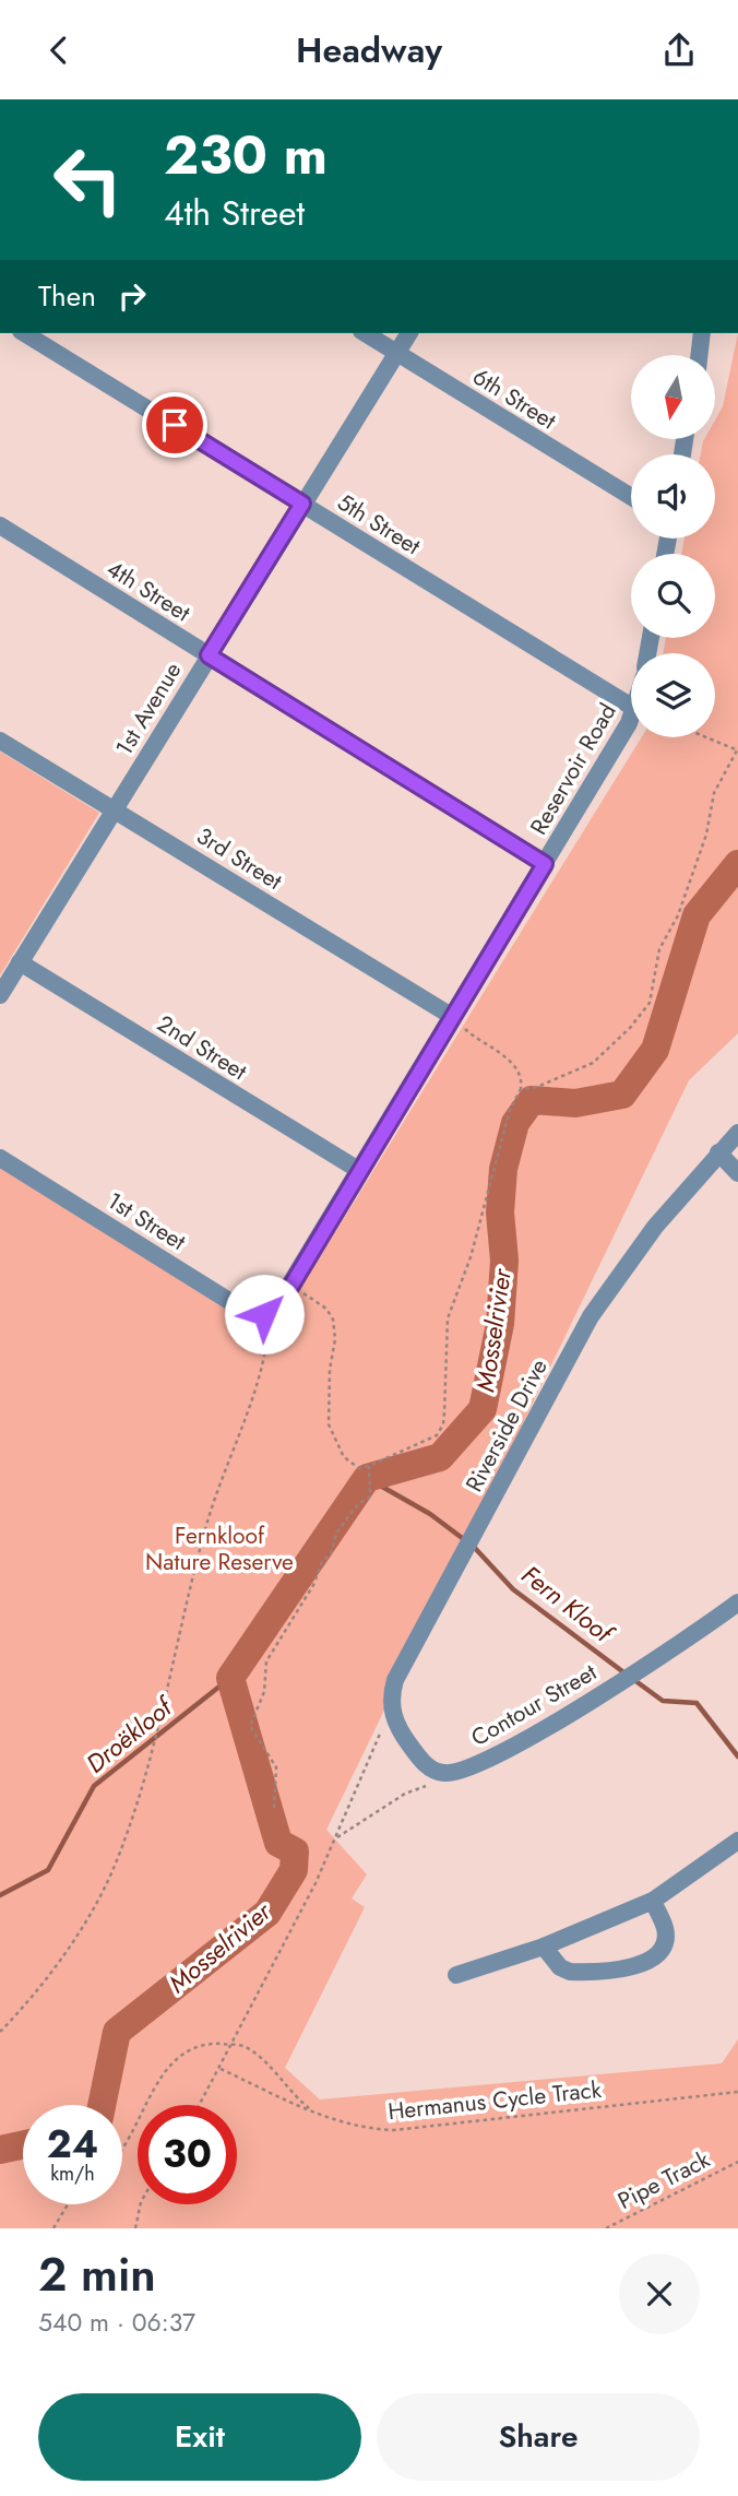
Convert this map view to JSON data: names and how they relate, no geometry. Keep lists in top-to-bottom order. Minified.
{"streets":{"street":["6th Street","5th Street","4th Street","1st Avenue","Reservoir Road","3rd Street","2nd Street","1st Street","Riverside Drive","Contour Street"],"path":["Hermanus Cycle Track","Pipe Track"]},"crossings":[["6th Street","1st Avenue"],["5th Street","1st Avenue"],["4th Street","1st Avenue"],["4th Street","Reservoir Road"],["1st Avenue","3rd Street"],["1st Avenue","2nd Street"],["Reservoir Road","3rd Street"],["Reservoir Road","2nd Street"],["Reservoir Road","1st Street"],["Riverside Drive","Contour Street"]],"water":["Mosselrivier","Fern Kloof","Droëkloof"],"parks":["Fernkloof Nature Reserve"],"north":"bottom","page":{"header":"Headway","turn":["230 m","4th Street"],"then":"Then","speed":"24 km/h","limit":"30","heading":["2 min","540 m · 06:37"],"buttons":["Exit","Share"]}}
